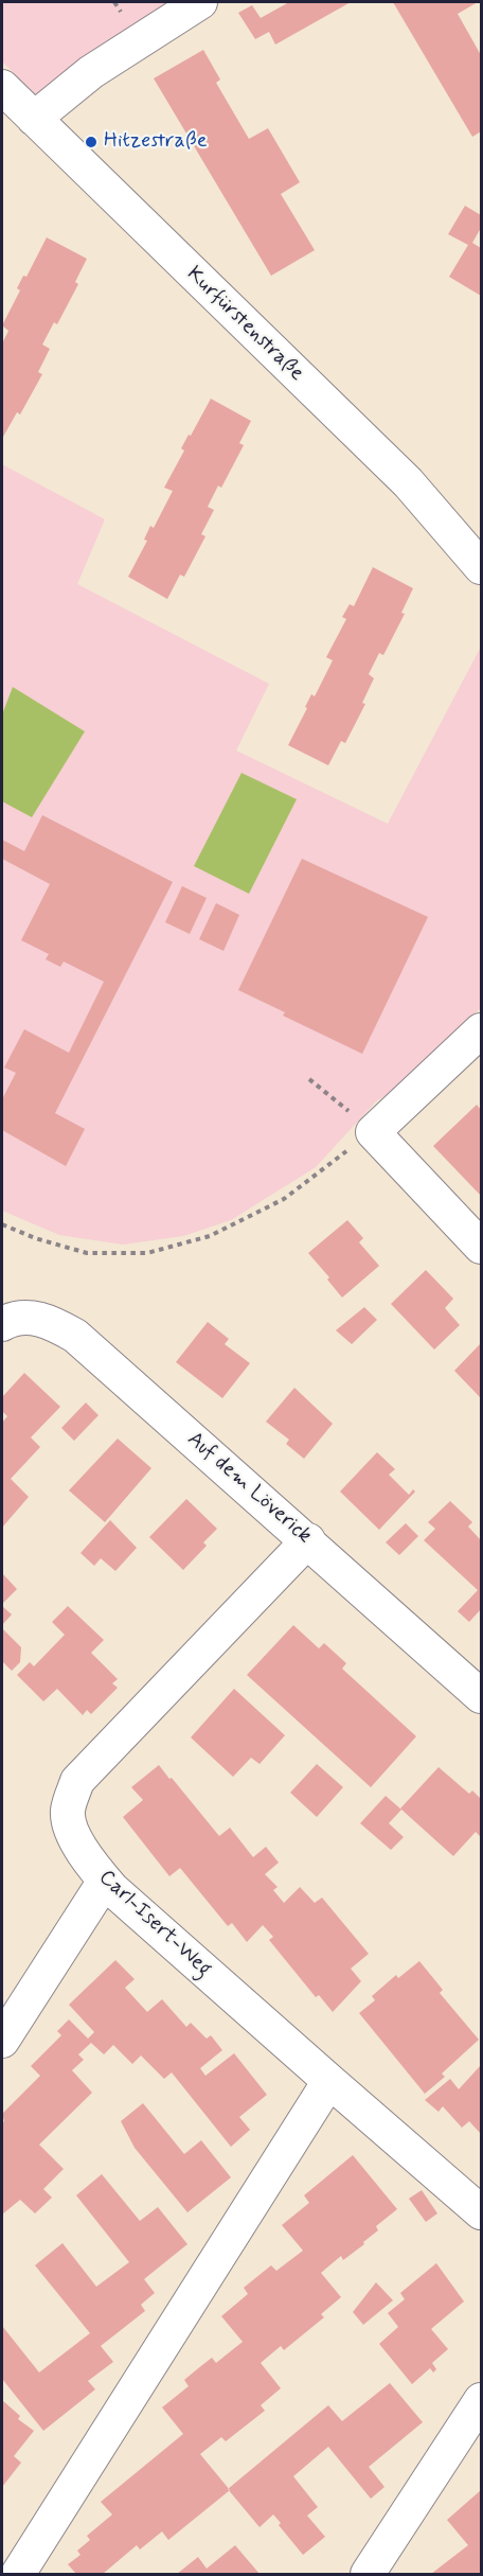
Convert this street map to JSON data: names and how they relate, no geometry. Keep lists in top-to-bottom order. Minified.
{"streets":{"street":["Kurfürstenstraße","Auf dem Löverick","Carl-Isert-Weg"]},"crossings":[["Auf dem Löverick","Carl-Isert-Weg"]],"places":["Hitzestraße"]}
